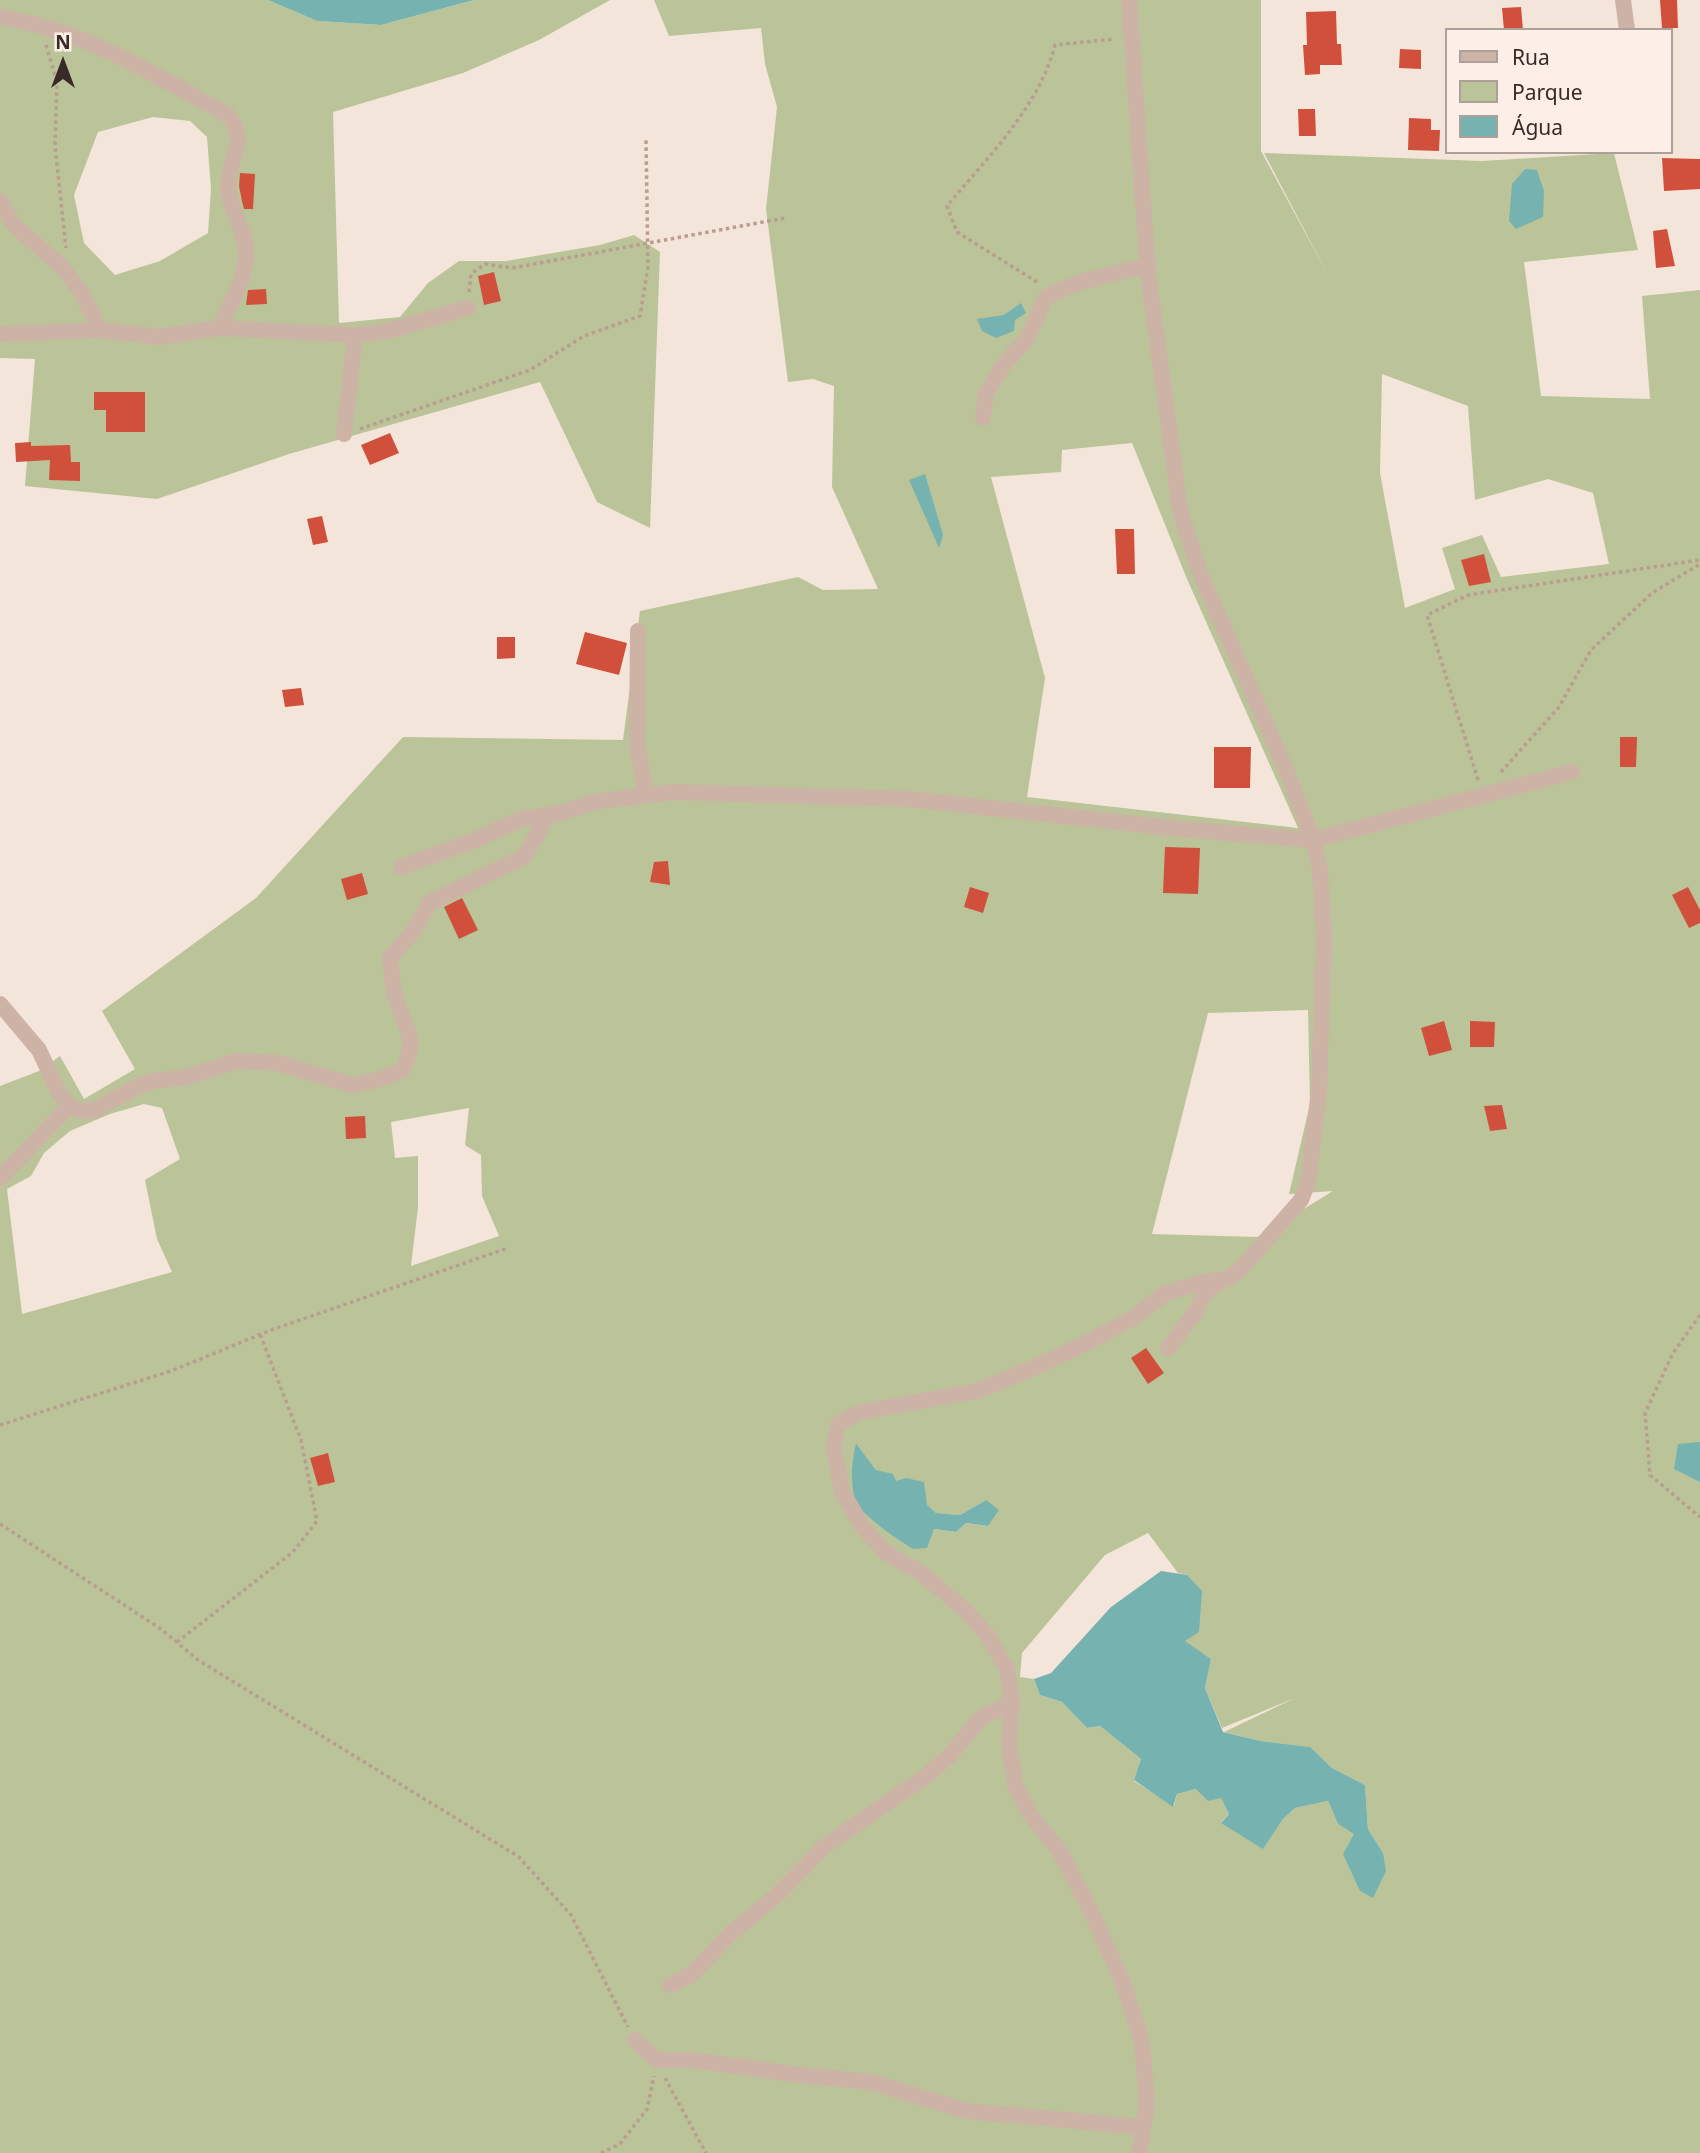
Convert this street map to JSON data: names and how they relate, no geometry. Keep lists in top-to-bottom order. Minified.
{"legend":["Rua","Parque","Água"],"north":"top"}
